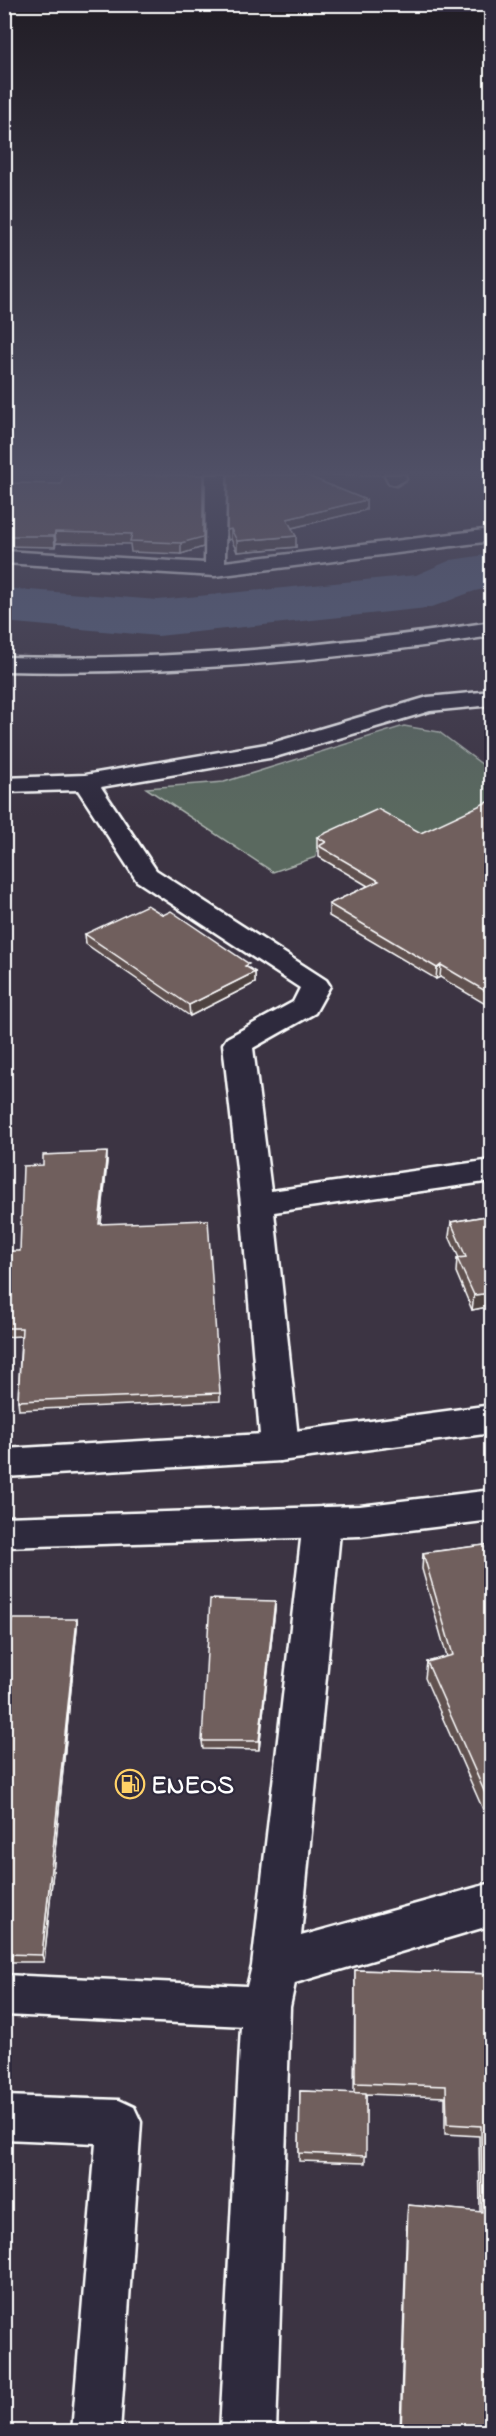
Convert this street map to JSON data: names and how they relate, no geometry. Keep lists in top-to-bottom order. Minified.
{"places":{"fuel station":["ENEOS"]}}
